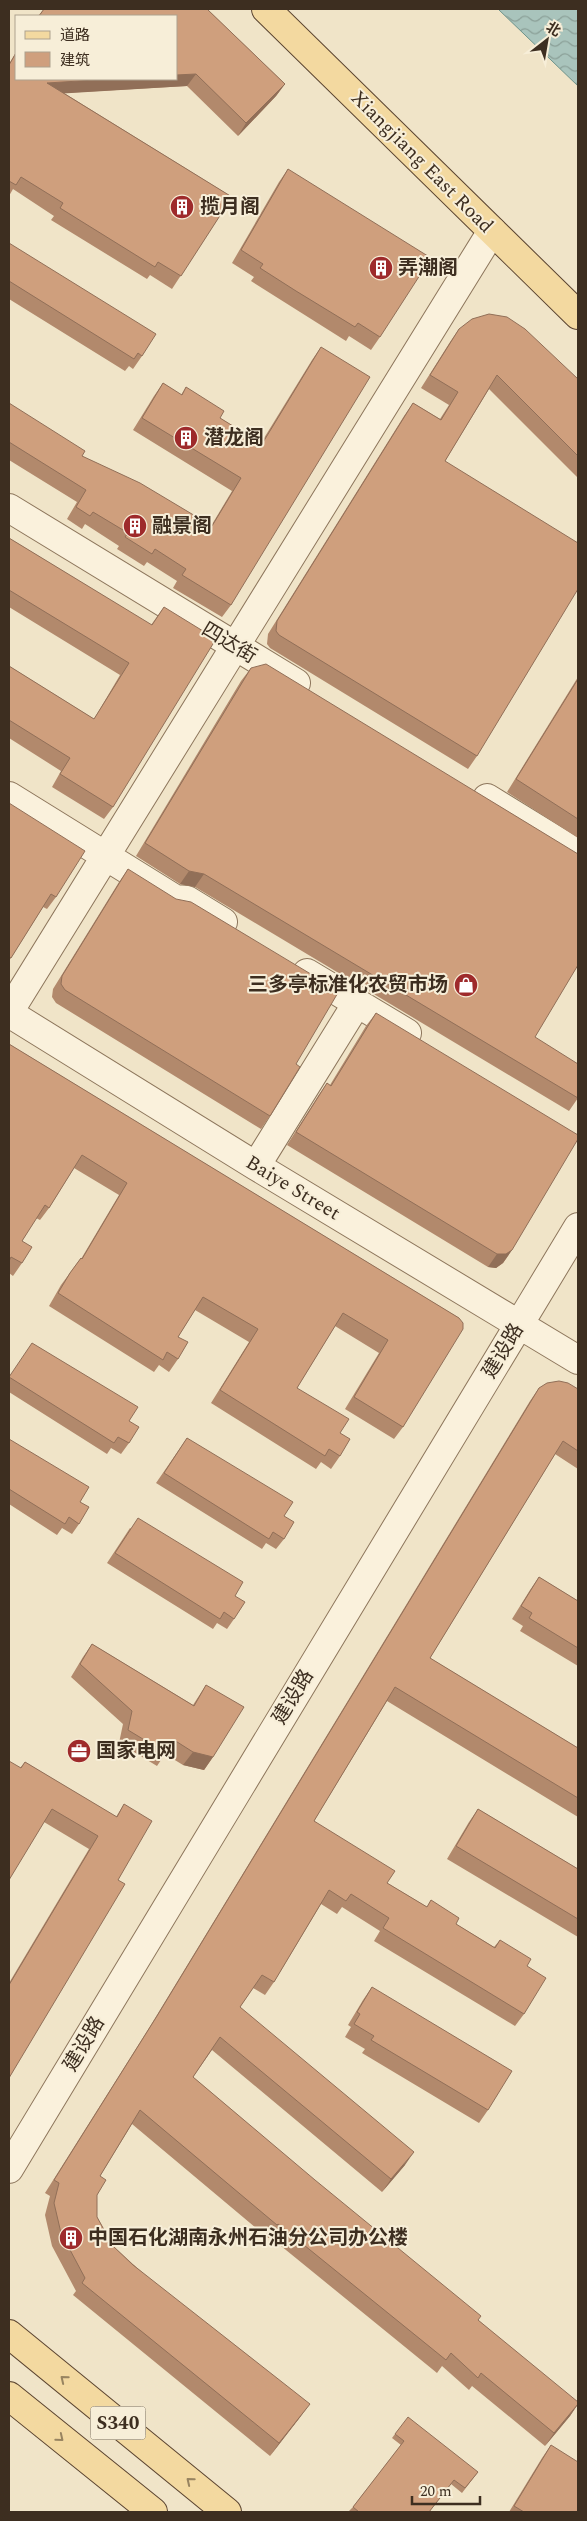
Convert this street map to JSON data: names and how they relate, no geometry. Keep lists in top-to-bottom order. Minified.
{"streets":{"main road":["Xiangjiang East Road","S340"],"street":["四达街","Baiye Street","建设路"]},"crossings":[["Baiye Street","建设路"]],"places":{"building":["揽月阁","弄潮阁","潜龙阁","融景阁","中国石化湖南永州石油分公司办公楼"],"shop":["三多亭标准化农贸市场"],"office":["国家电网"]},"legend":["道路","建筑"],"scale_bar":"20 m","north":"top right"}
